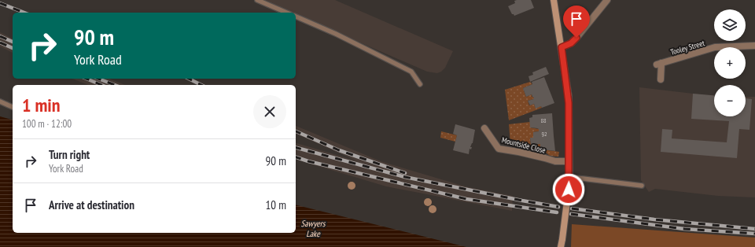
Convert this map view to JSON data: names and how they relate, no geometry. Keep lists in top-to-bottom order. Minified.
{"streets":{"street":["Tooley Street","Mountside Close"]},"water":["Sawyers Lake"],"house_numbers":["88","92"],"page":{"map_buttons":["+","−"],"turn":["90 m","York Road"],"heading":["1 min","100 m · 12:00"],"list":[{"name":"Turn right","note":"York Road","value":"90 m"},{"name":"Arrive at destination","value":"10 m"}]}}
